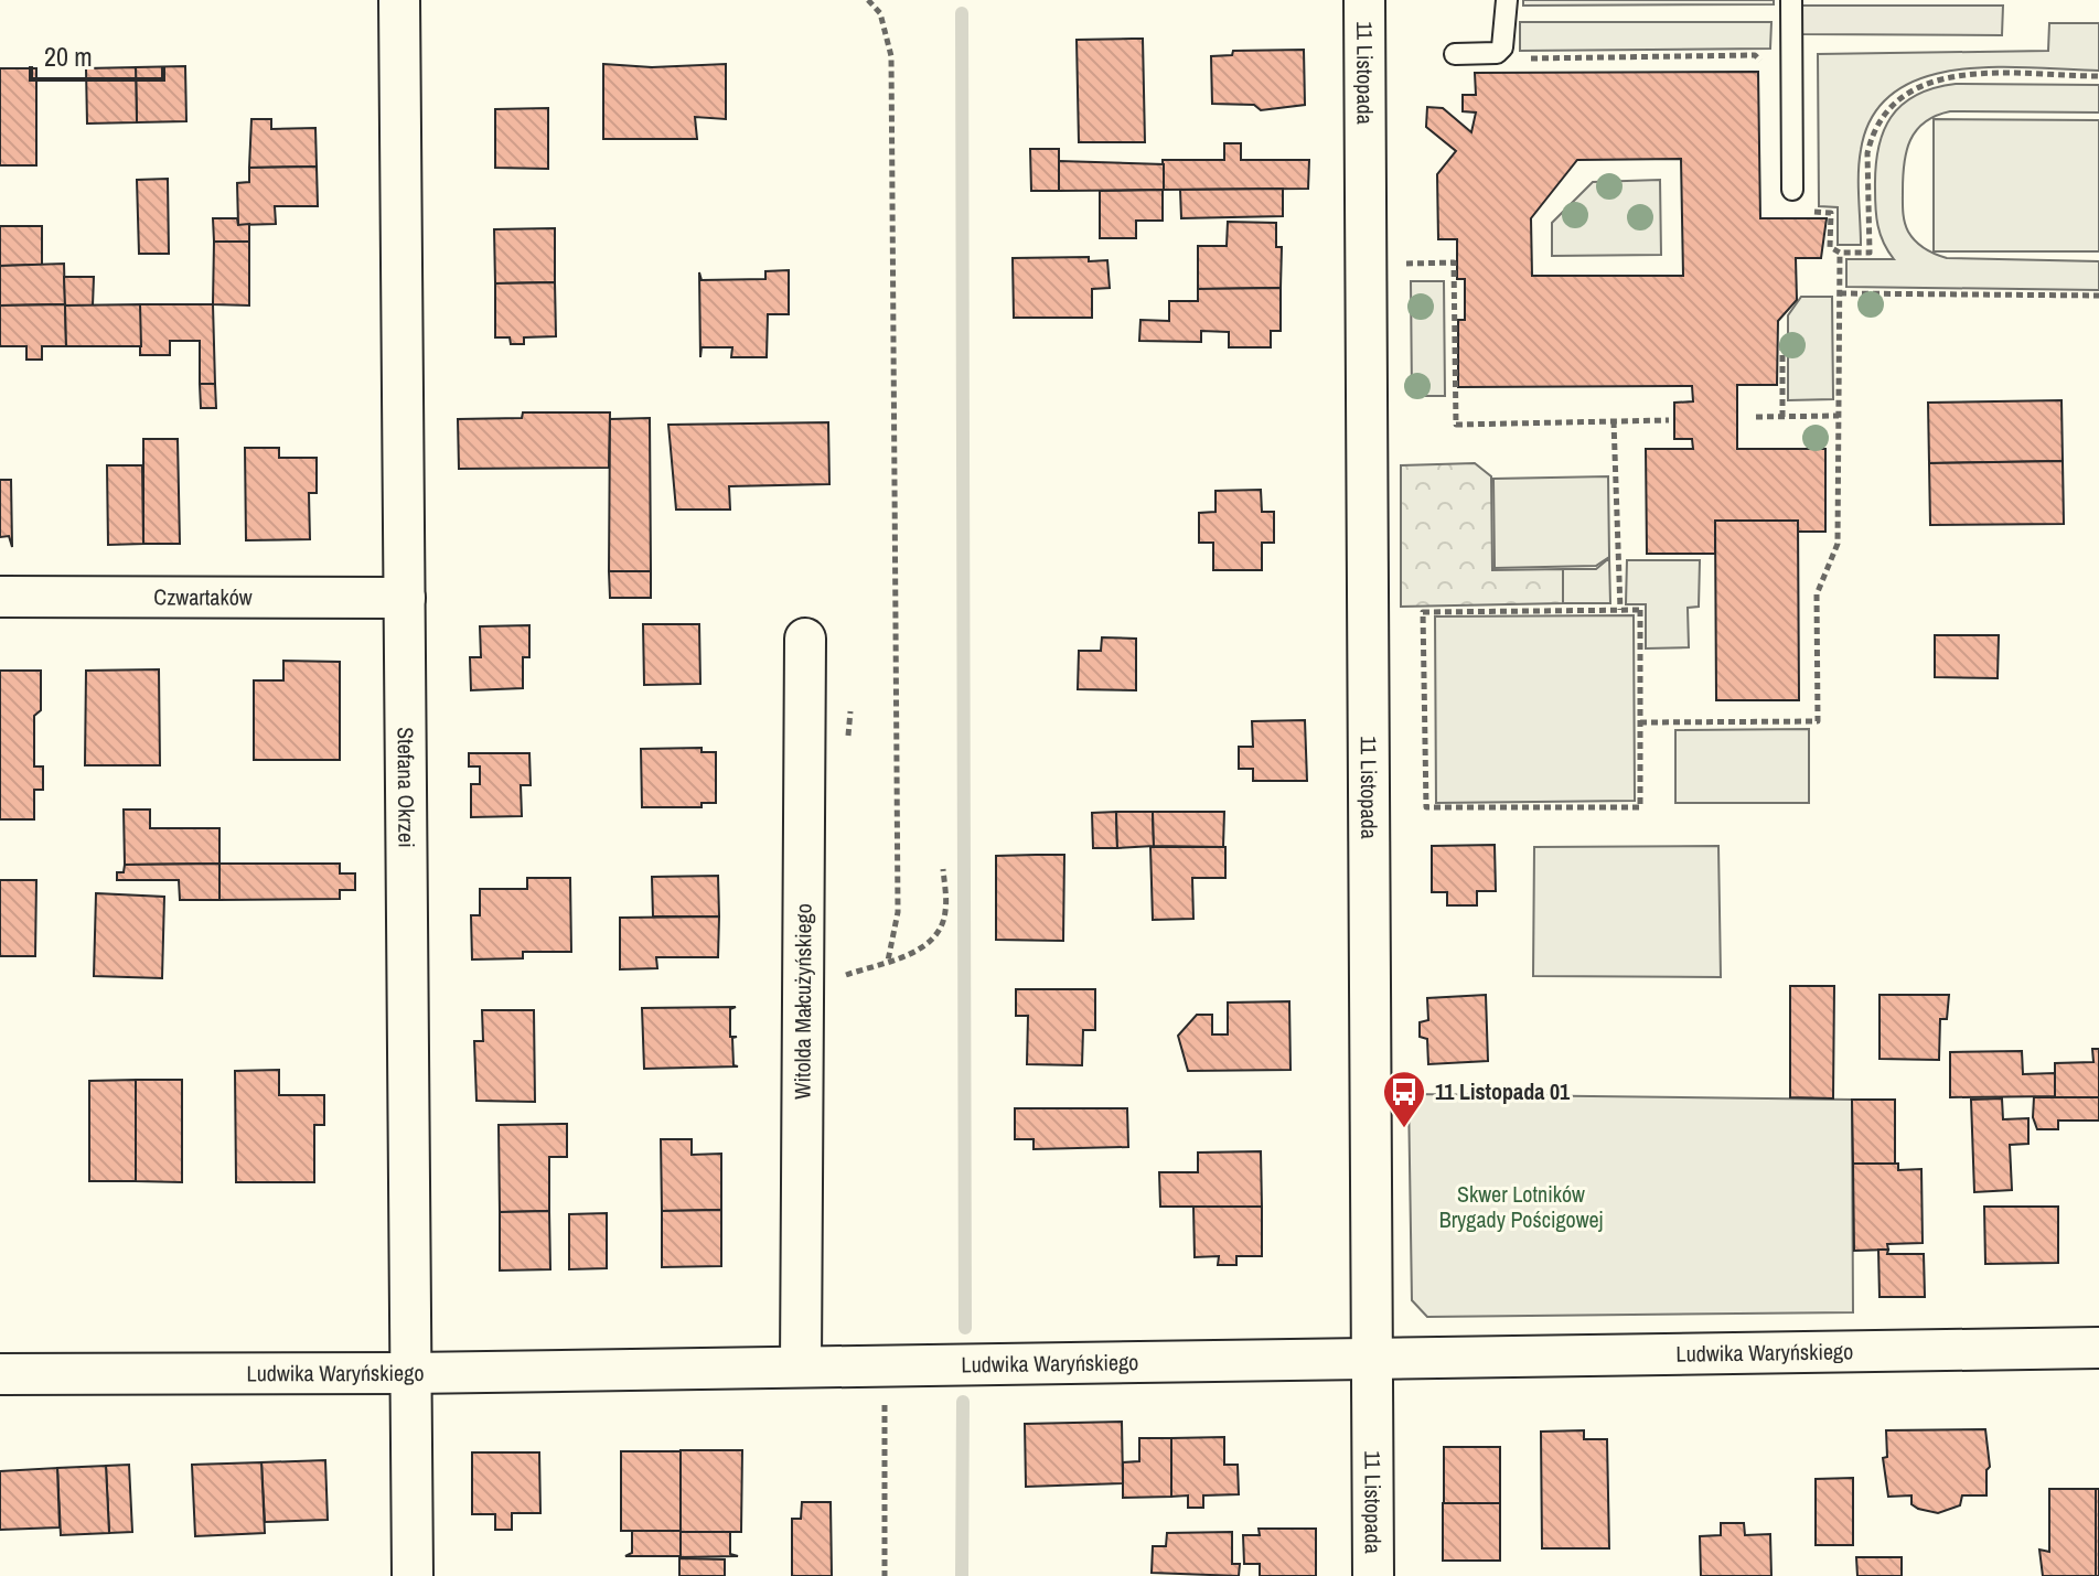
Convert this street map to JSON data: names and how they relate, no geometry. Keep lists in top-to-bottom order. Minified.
{"streets":{"street":["11 Listopada","Czwartaków","Stefana Okrzei","Witolda Małcużyńskiego","Ludwika Waryńskiego"]},"crossings":[["11 Listopada","Ludwika Waryńskiego"],["Czwartaków","Stefana Okrzei"],["Stefana Okrzei","Ludwika Waryńskiego"],["Witolda Małcużyńskiego","Ludwika Waryńskiego"]],"parks":["Skwer Lotników Brygady Pościgowej"],"places":{"bus stop":["11 Listopada 01"]},"scale_bar":"20 m"}
